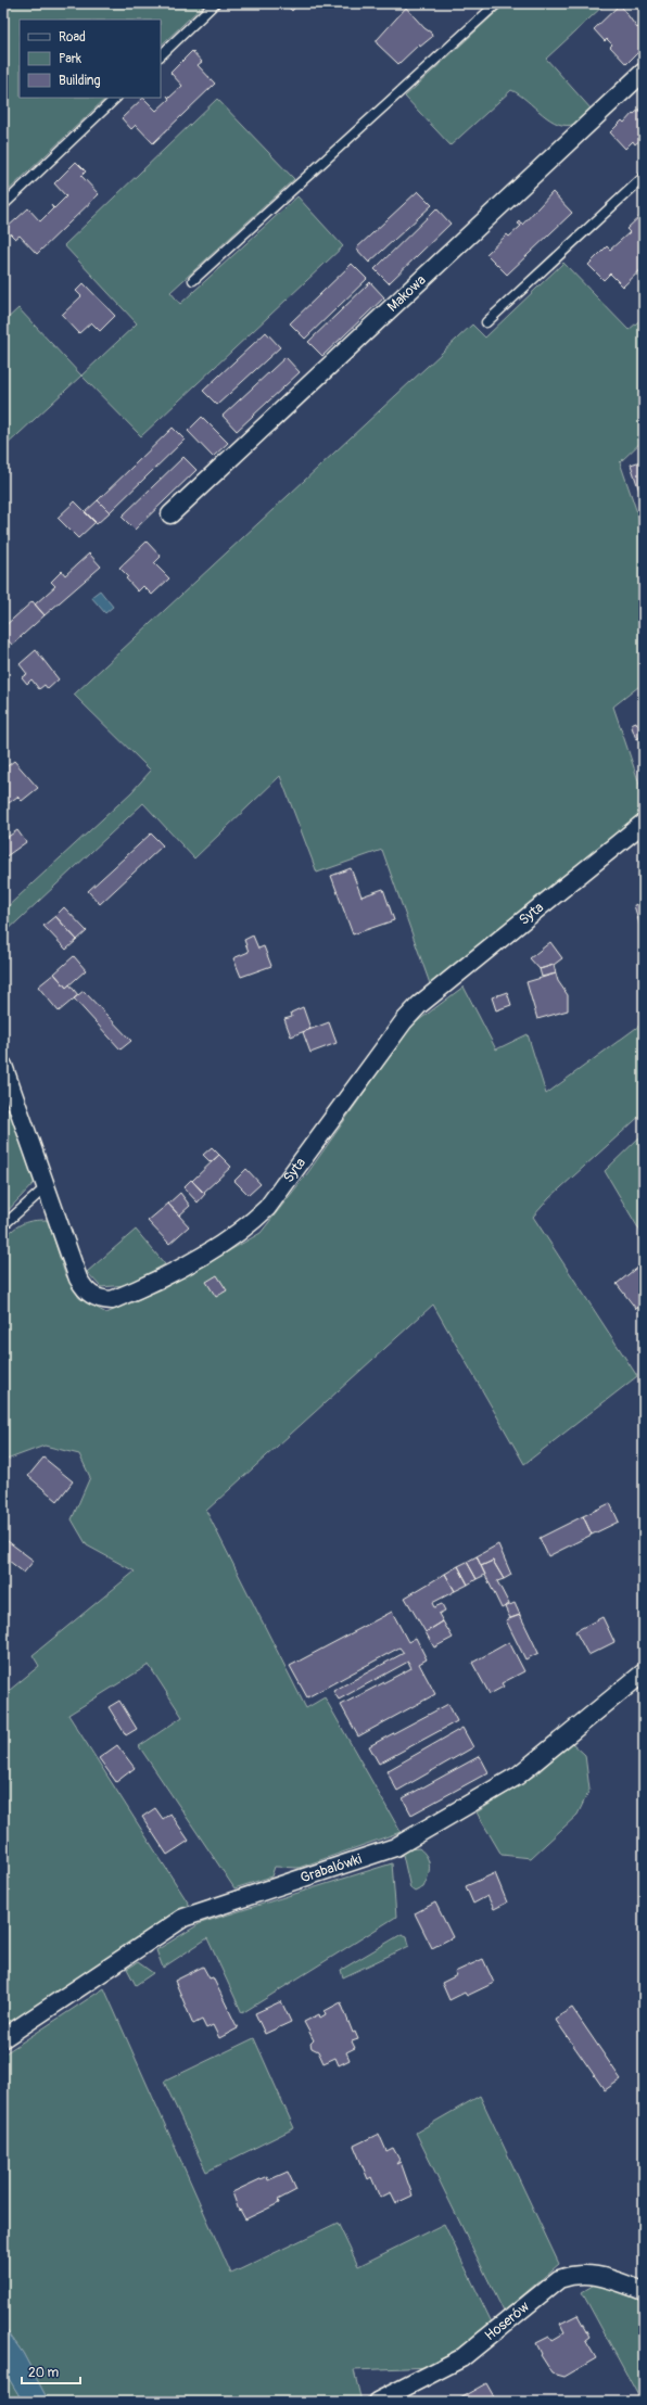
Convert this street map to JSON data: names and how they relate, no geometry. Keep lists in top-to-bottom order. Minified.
{"streets":{"street":["Makowa","Syta","Grabalówki","Hoserów"]},"legend":["Road","Park","Building"],"scale_bar":"20 m"}
